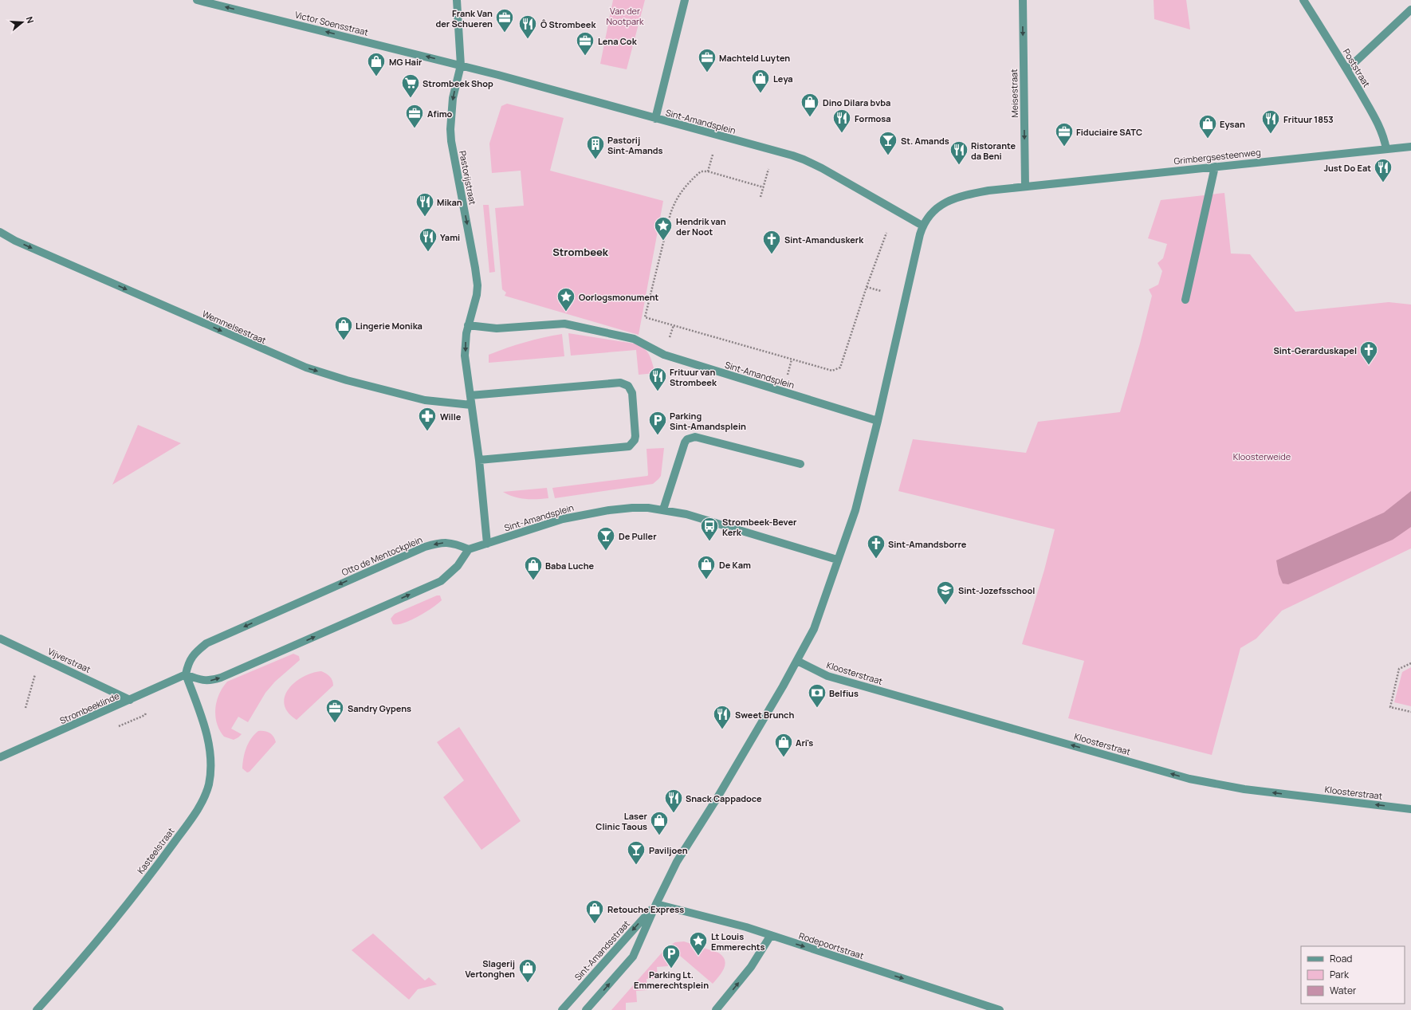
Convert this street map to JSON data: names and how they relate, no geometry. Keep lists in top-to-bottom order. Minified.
{"streets":{"street":["Victor Soensstraat","Poststraat","Meisestraat","Sint-Amandsplein","Grimbergsesteenweg","Pastorijstraat","Wemmelsestraat","Otto de Mentockplein","Vijverstraat","Kloosterstraat","Strombeeklinde","Kasteelstraat","Rodepoortstraat","Sint-Amandsstraat"]},"crossings":[["Victor Soensstraat","Sint-Amandsplein"],["Victor Soensstraat","Pastorijstraat"],["Poststraat","Grimbergsesteenweg"],["Meisestraat","Grimbergsesteenweg"],["Sint-Amandsplein","Pastorijstraat"],["Sint-Amandsplein","Otto de Mentockplein"],["Otto de Mentockplein","Strombeeklinde"],["Otto de Mentockplein","Kasteelstraat"],["Vijverstraat","Strombeeklinde"],["Kloosterstraat","Sint-Amandsstraat"],["Strombeeklinde","Kasteelstraat"],["Rodepoortstraat","Sint-Amandsstraat"]],"one_way":["Victor Soensstraat","Meisestraat","Pastorijstraat","Wemmelsestraat","Kloosterstraat","Rodepoortstraat"],"districts":["Strombeek"],"parks":["Van der Nootpark","Kloosterweide"],"places":{"office":["Frank Van der Schueren","Lena Cok","Machteld Luyten","Afimo","Fiduciaire SATC","Sandry Gypens"],"restaurant":["Ô Strombeek","Formosa","Frituur 1853","Ristorante da Beni","Just Do Eat","Mikan","Yami","Frituur van Strombeek","Sweet Brunch","Snack Cappadoce"],"shop":["MG Hair","Leya","Dino Dilara bvba","Eysan","Lingerie Monika","De Kam","Baba Luche","Ari's","Laser Clinic Taous","Retouche Express","Slagerij Vertonghen"],"supermarket":["Strombeek Shop"],"bar":["St. Amands","De Puller","Paviljoen"],"building":["Pastorij Sint-Amands"],"place":["Hendrik van der Noot","Oorlogsmonument","Lt Louis Emmerechts"],"church":["Sint-Amanduskerk","Sint-Gerarduskapel","Sint-Amandsborre"],"pharmacy":["Wille"],"parking":["Parking Sint-Amandsplein","Parking Lt. Emmerechtsplein"],"bus stop":["Strombeek-Bever Kerk"],"school or university":["Sint-Jozefsschool"],"bank":["Belfius"]},"legend":["Road","Park","Water"],"north":"right"}
